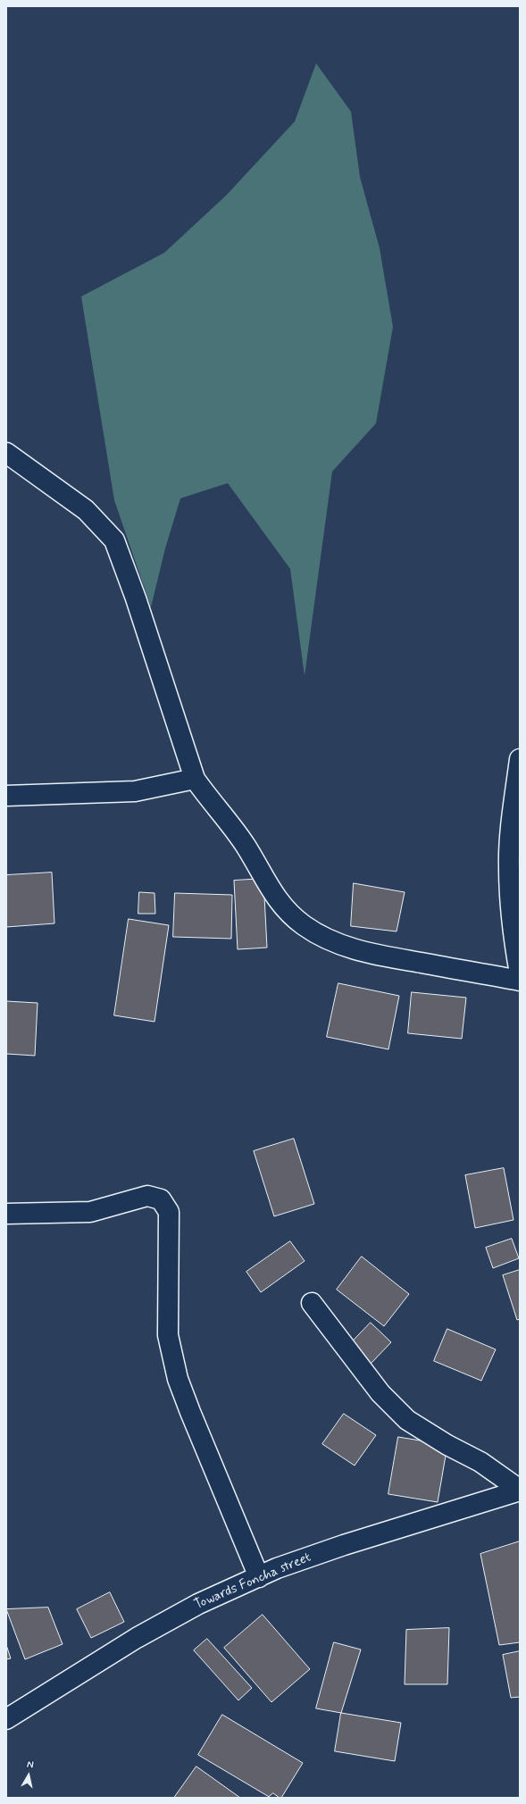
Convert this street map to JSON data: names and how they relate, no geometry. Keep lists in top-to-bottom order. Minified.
{"streets":{"street":["Towards Foncha street"]},"north":"top"}
